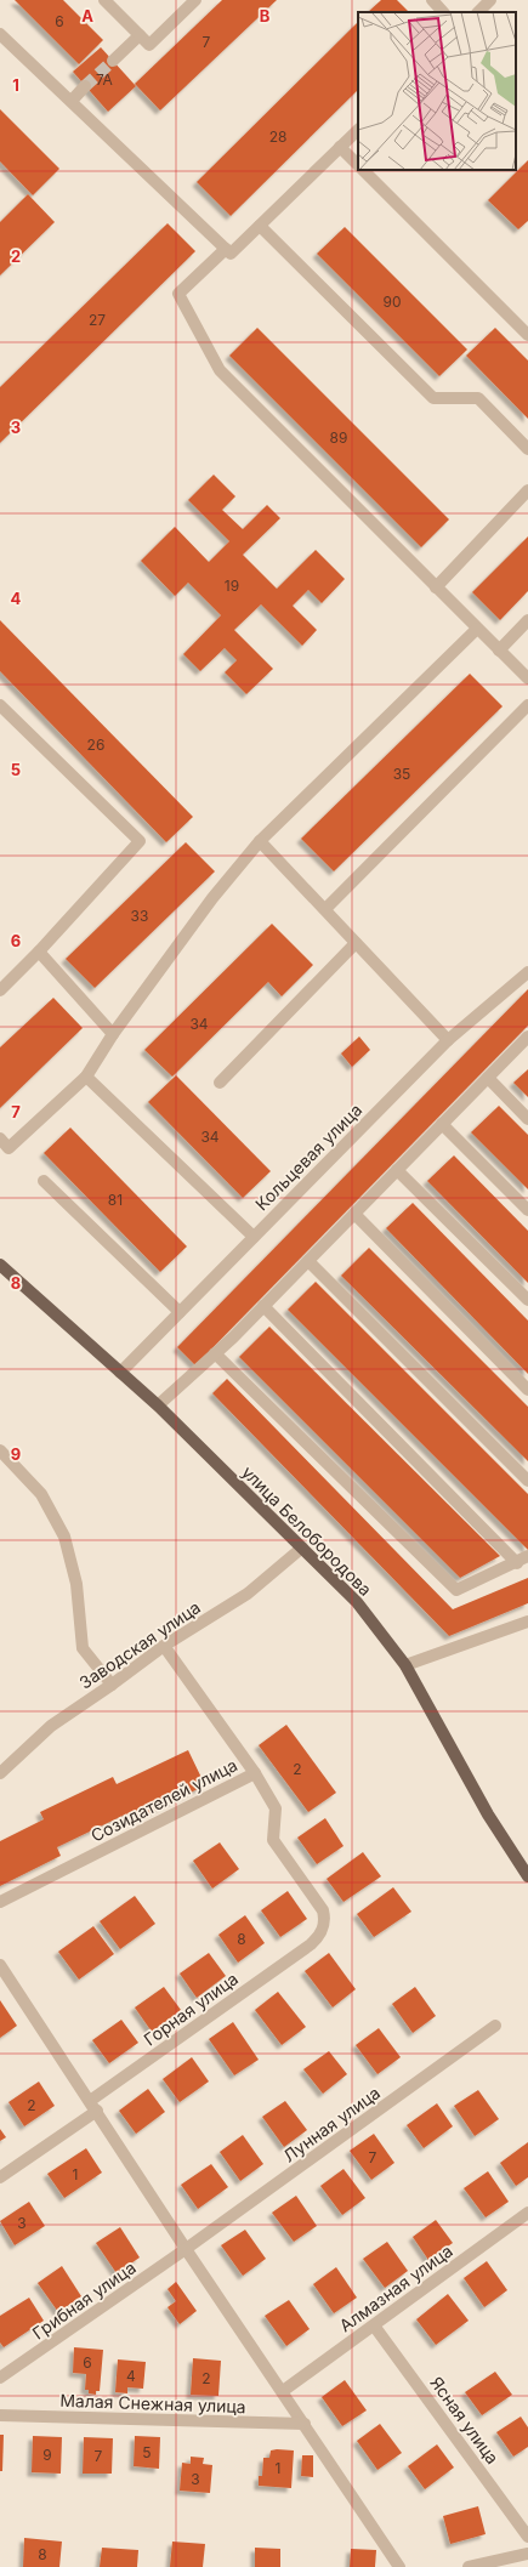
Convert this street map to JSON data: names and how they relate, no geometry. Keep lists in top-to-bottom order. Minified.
{"streets":{"main road":["улица Белобородова"],"street":["Кольцевая улица","Заводская улица","Созидателей улица","Горная улица","Лунная улица","Алмазная улица","Грибная улица","Малая Снежная улица","Ясная улица"]},"crossings":[["Кольцевая улица","улица Белобородова"],["улица Белобородова","Заводская улица"],["Заводская улица","Созидателей улица"],["Созидателей улица","Горная улица"],["Лунная улица","Грибная улица"],["Алмазная улица","Ясная улица"]],"house_numbers":["6","7","7А","28","90","27","89","19","26","35","33","34","34","81","2","8","2","7","1","3","6","4","2","5","9","7","1","3","8"],"grid":{"columns":["A","B"],"rows":["1","2","3","4","5","6","7","8","9"]}}
